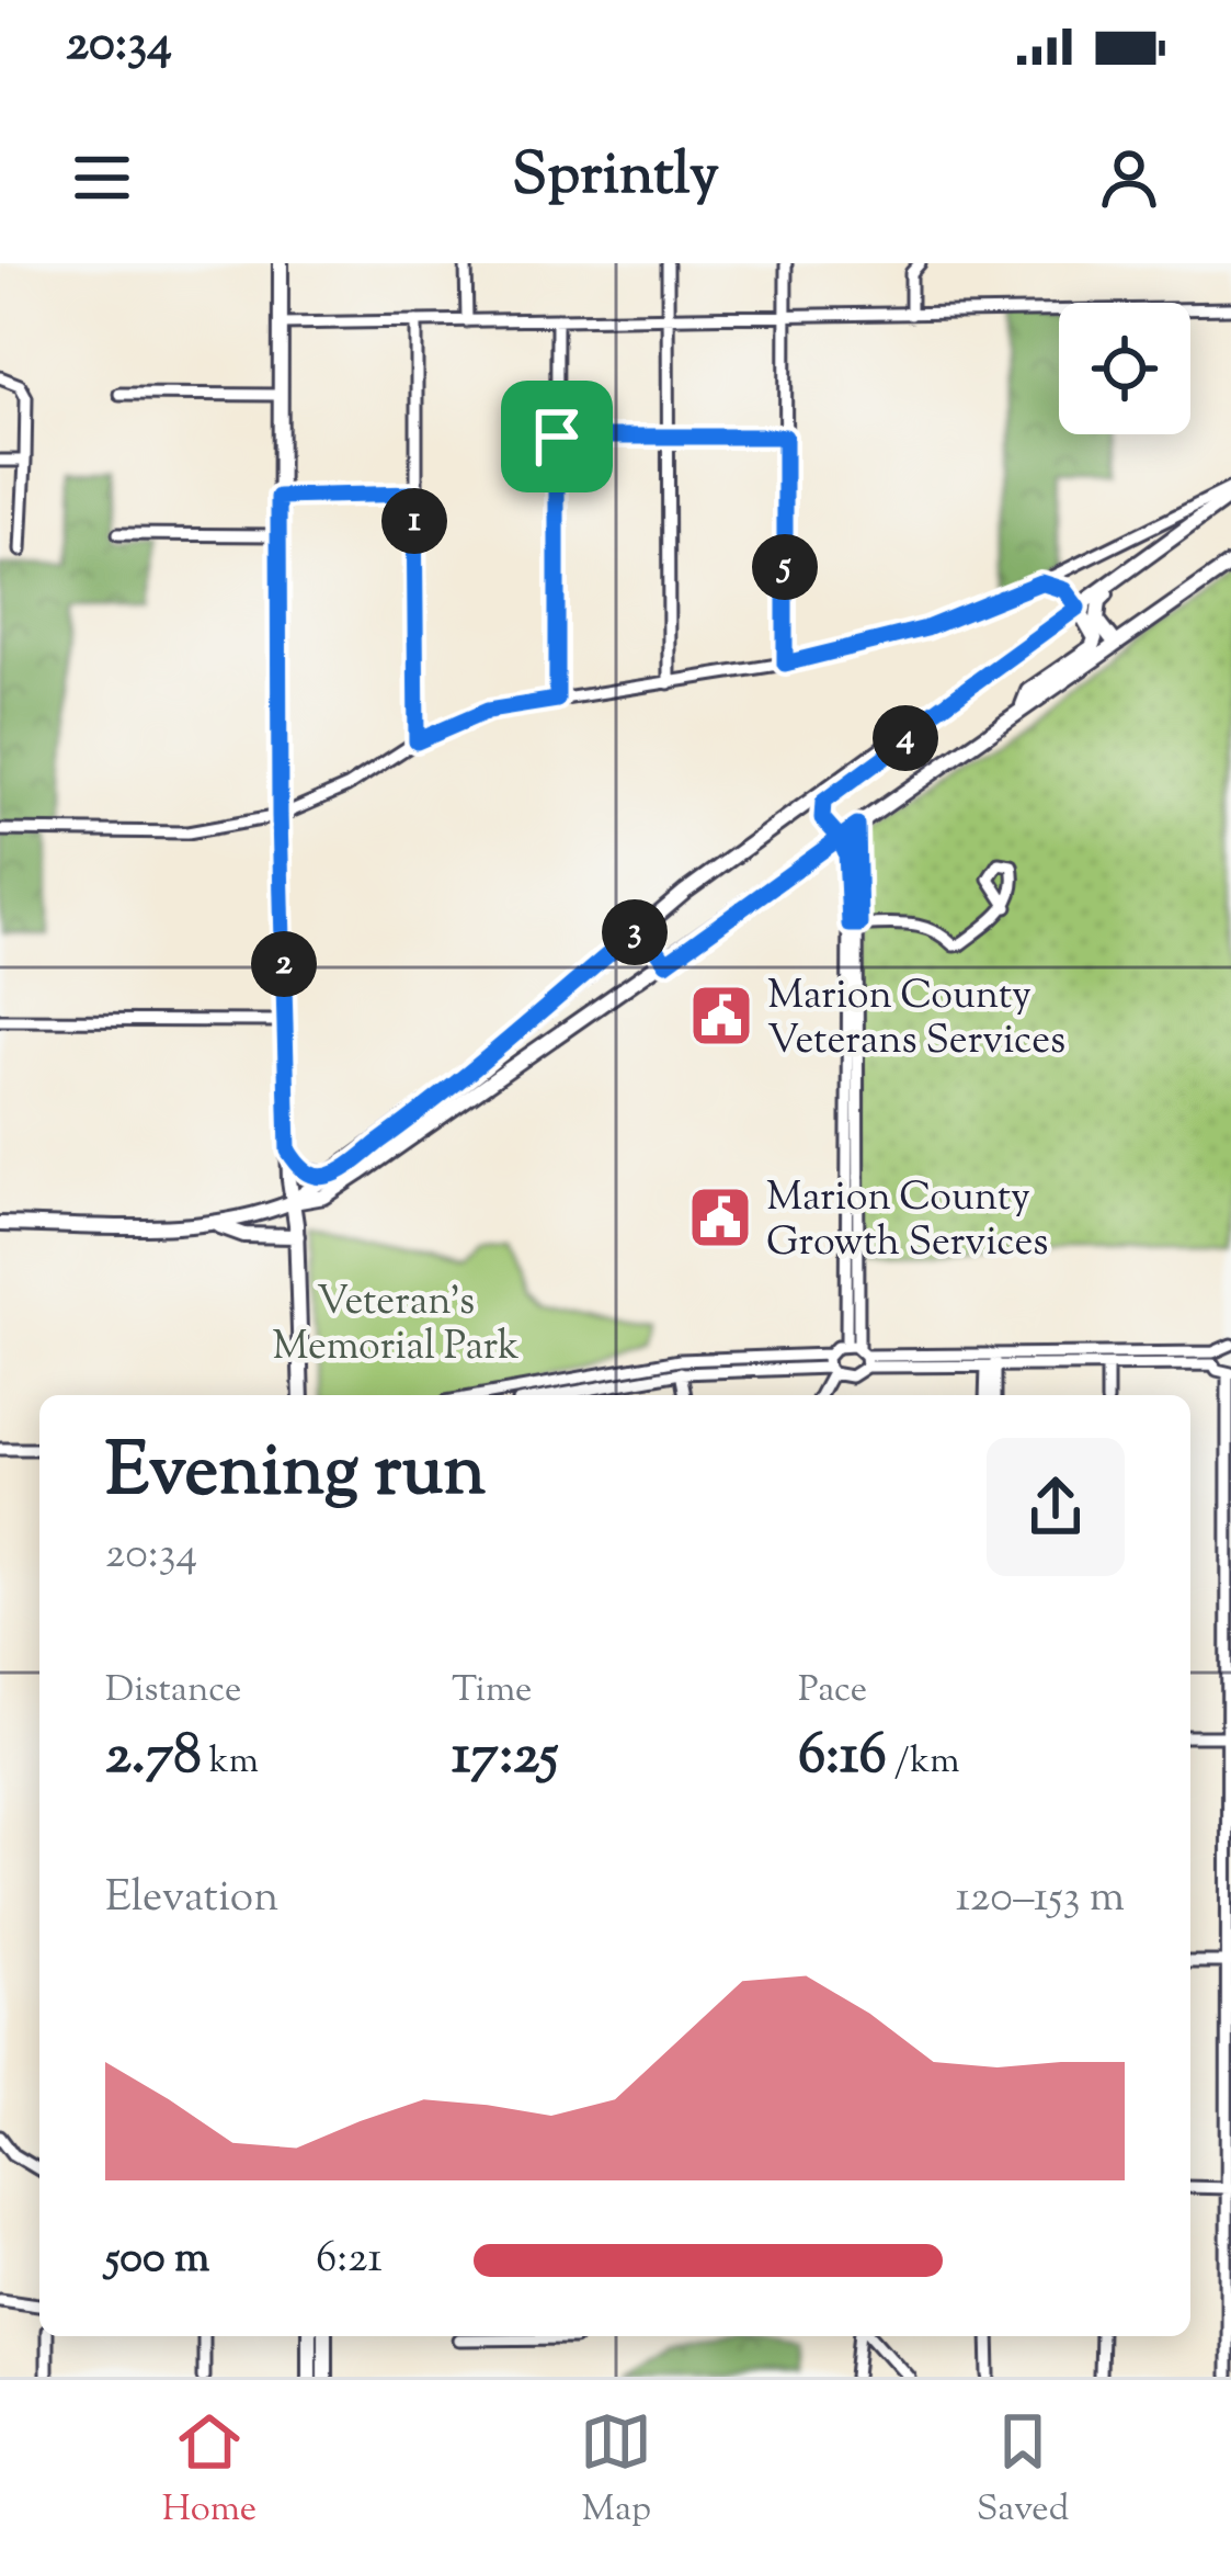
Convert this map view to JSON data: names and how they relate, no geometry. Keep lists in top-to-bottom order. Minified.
{"parks":["Veteran's Memorial Park"],"places":{"public building":["Marion County Veterans Services","Marion County Growth Services"]},"page":{"status":"20:34","header":"Sprintly","pins":["1","5","4","3","2"],"heading":["Evening run","20:34"],"stats":[["Distance","2.78 km"],["Time","17:25"],["Pace","6:16 /km"]],"chart":["Elevation","120–153 m"],"list":[{"name":"500 m","note":"6:21"}],"tabs":["Home","Map","Saved"]}}
